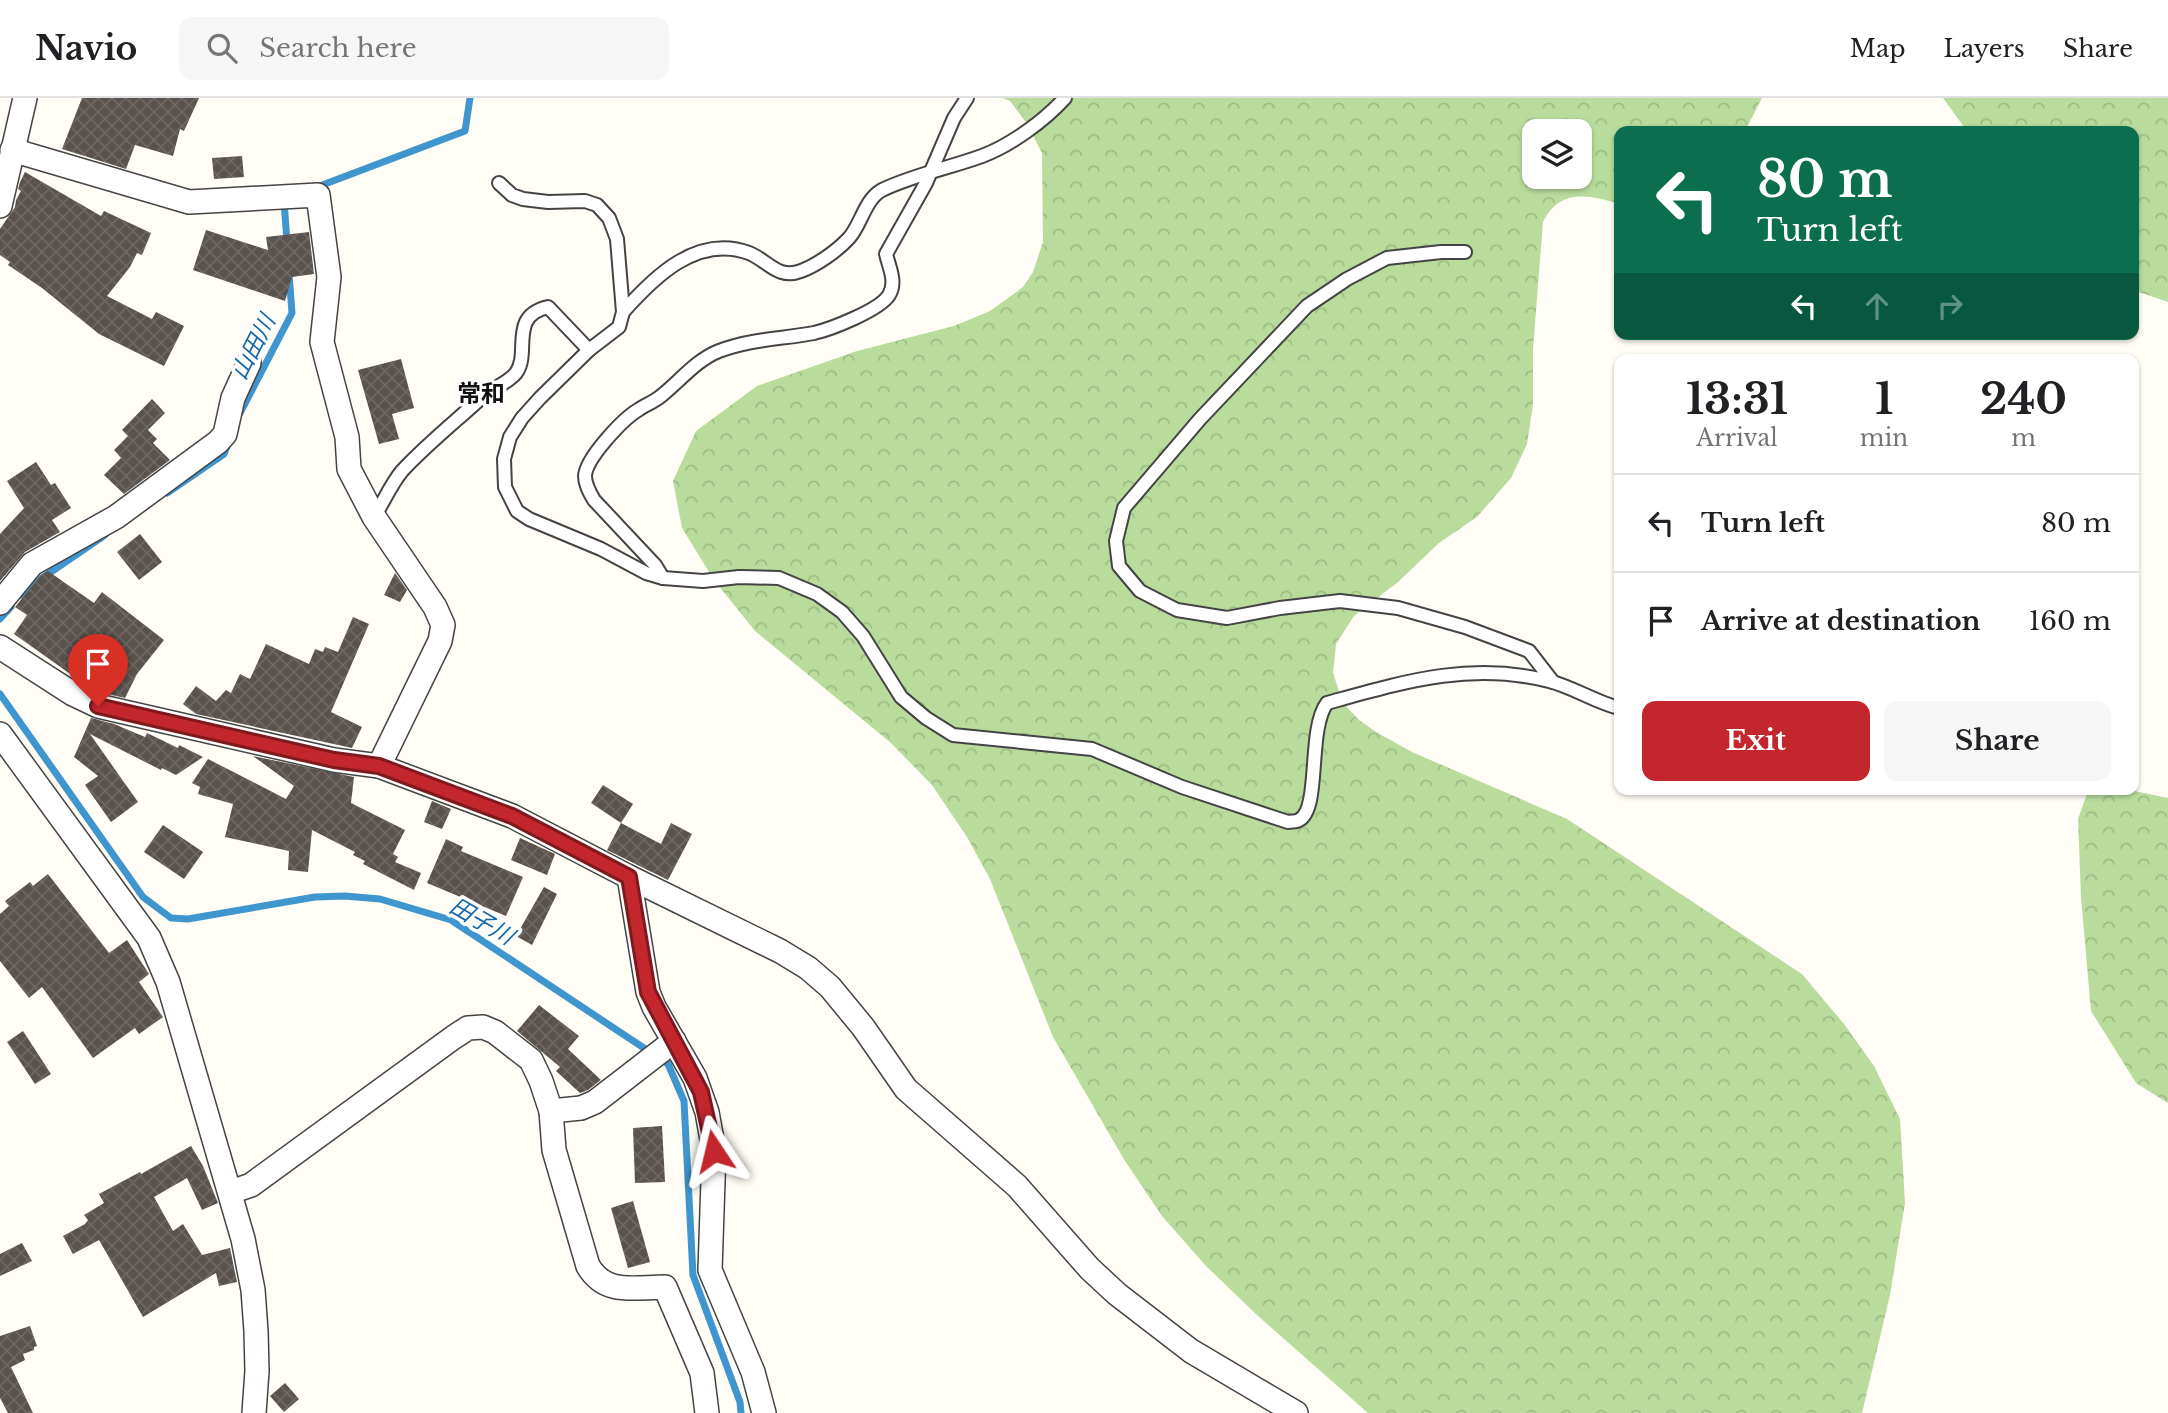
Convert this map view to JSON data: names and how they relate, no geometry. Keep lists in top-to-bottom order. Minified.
{"districts":["常和"],"water":["山田川","田子川"],"page":{"header":"Navio","search":"Search here","nav":["Map","Layers","Share"],"turn":["80 m","Turn left"],"eta":["13:31","Arrival","1","min","240","m"],"list":[{"name":"Turn left","value":"80 m"},{"name":"Arrive at destination","value":"160 m"}],"buttons":["Exit","Share"]}}
